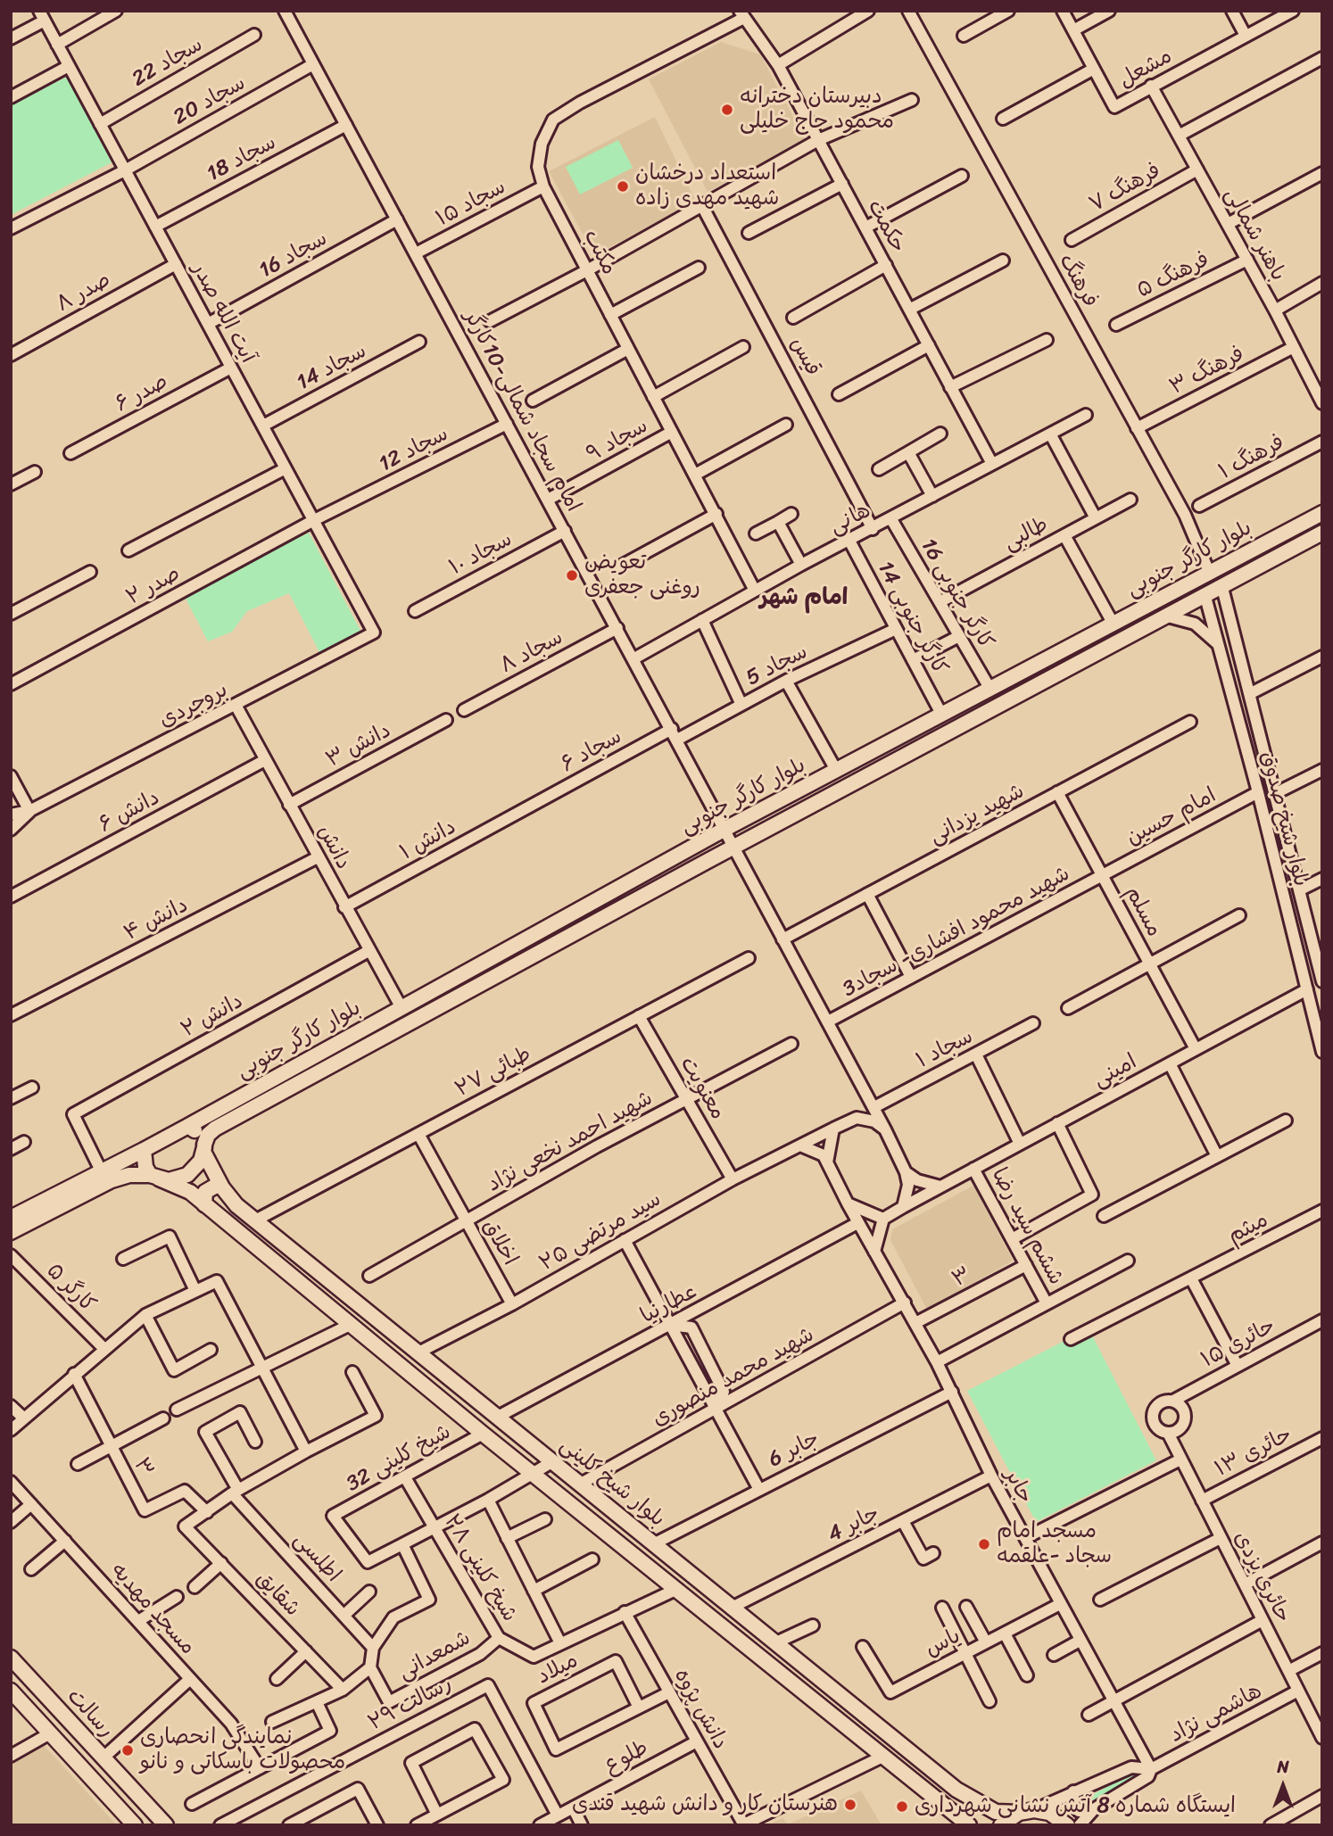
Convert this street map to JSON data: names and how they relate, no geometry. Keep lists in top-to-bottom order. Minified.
{"streets":{"main road":["بلوار کارگر جنوبی","بلوار شیخ کلینی","رسالت"],"street":["سجاد 22","مشعل","سجاد 20","سجاد 18","فرهنگ ۷","سجاد ۱۵","حکمت","باهنر شمالی","مکتب","سجاد 16","فرهنگ ۵","فرهنگ","صدر ۸","آیت الله صدر","قیس","سجاد 14","فرهنگ ۳","صدر ۶","امام سجاد شمالی-10کارگر","سجاد ۹","سجاد 12","فرهنگ ۱","هانی","طالبی","سجاد ۱۰","صدر ۲","کارگر جنوبی 16","کارگر جنوبی 14","سجاد ۸","سجاد 5","بروجردی","دانش ۳","سجاد ۶","دانش ۶","شهید یزدانی","امام حسین","بلوار شیخ صدوق","دانش ۱","دانش","مسلم","دانش ۴","شهید محمود افشاری- سجاد3","دانش ۲","سجاد ۱","امینی","طبائی ۲۷","معنویت","شهید احمد نخعی نژاد","ششم سید رضا","میثم","۲۵ سید مرتضی","اخلاق","۳","کارگر ۵","عطارنیا","حائری ۱۵","شهید محمد منصوری","جابر 6","حائری ۱۳","شیخ کلینی 32","جابر","جابر 4","اطلسی","شیخ کلینی ۲۸","حائری یزدی","شقایق","مسجد مهدیه","یاس","شمعدانی","میلاد","رسالت ۲۹","دانش پژوه","هاشمی نژاد","طلوع"]},"crossings":[["سجاد 22","آیت الله صدر"],["مشعل","باهنر شمالی"],["سجاد 20","آیت الله صدر"],["سجاد 20","امام سجاد شمالی-10کارگر"],["سجاد 18","آیت الله صدر"],["سجاد 18","امام سجاد شمالی-10کارگر"],["فرهنگ ۷","باهنر شمالی"],["سجاد ۱۵","مکتب"],["سجاد ۱۵","امام سجاد شمالی-10کارگر"],["حکمت","مکتب"],["حکمت","هانی"],["باهنر شمالی","فرهنگ ۵"],["باهنر شمالی","فرهنگ ۳"],["مکتب","سجاد ۹"],["مکتب","هانی"],["سجاد 16","آیت الله صدر"],["سجاد 16","امام سجاد شمالی-10کارگر"],["فرهنگ","فرهنگ ۳"],["فرهنگ","بلوار کارگر جنوبی"],["صدر ۸","آیت الله صدر"],["آیت الله صدر","سجاد 14"],["آیت الله صدر","صدر ۶"],["آیت الله صدر","سجاد 12"],["آیت الله صدر","صدر ۲"],["آیت الله صدر","بروجردی"],["قیس","هانی"],["امام سجاد شمالی-10کارگر","سجاد ۹"],["امام سجاد شمالی-10کارگر","سجاد 12"],["امام سجاد شمالی-10کارگر","هانی"],["امام سجاد شمالی-10کارگر","سجاد ۱۰"],["امام سجاد شمالی-10کارگر","بلوار کارگر جنوبی"],["امام سجاد شمالی-10کارگر","سجاد ۸"],["امام سجاد شمالی-10کارگر","سجاد 5"],["امام سجاد شمالی-10کارگر","سجاد ۶"],["امام سجاد شمالی-10کارگر","شهید یزدانی"],["امام سجاد شمالی-10کارگر","شهید محمود افشاری- سجاد3"],["امام سجاد شمالی-10کارگر","سجاد ۱"],["امام سجاد شمالی-10کارگر","امینی"],["امام سجاد شمالی-10کارگر","۲۵ سید مرتضی"],["امام سجاد شمالی-10کارگر","جابر"],["سجاد 12","صدر ۲"],["هانی","کارگر جنوبی 16"],["هانی","کارگر جنوبی 14"],["طالبی","کارگر جنوبی 16"],["بلوار کارگر جنوبی","کارگر جنوبی 16"],["بلوار کارگر جنوبی","کارگر جنوبی 14"],["بلوار کارگر جنوبی","بلوار شیخ صدوق"],["بلوار کارگر جنوبی","دانش"],["بلوار کارگر جنوبی","بلوار شیخ کلینی"],["کارگر جنوبی 14","سجاد 5"],["بروجردی","دانش"],["دانش ۳","دانش"],["سجاد ۶","دانش ۱"],["دانش ۶","دانش"],["شهید یزدانی","مسلم"],["امام حسین","بلوار شیخ صدوق"],["امام حسین","مسلم"],["امام حسین","شهید محمود افشاری- سجاد3"],["بلوار شیخ صدوق","امینی"],["دانش ۱","دانش"],["دانش","دانش ۴"],["دانش","دانش ۲"],["مسلم","شهید محمود افشاری- سجاد3"],["مسلم","امینی"],["امینی","ششم سید رضا"],["امینی","۲۵ سید مرتضی"],["امینی","جابر"],["طبائی ۲۷","معنویت"],["طبائی ۲۷","اخلاق"],["طبائی ۲۷","بلوار شیخ کلینی"],["معنویت","شهید احمد نخعی نژاد"],["معنویت","۲۵ سید مرتضی"],["شهید احمد نخعی نژاد","اخلاق"],["ششم سید رضا","۳"],["۲۵ سید مرتضی","اخلاق"],["۲۵ سید مرتضی","بلوار شیخ کلینی"],["۲۵ سید مرتضی","جابر"],["۳","جابر"],["۳","شقایق"],["عطارنیا","بلوار شیخ کلینی"],["عطارنیا","جابر"],["حائری ۱۵","حائری یزدی"],["شهید محمد منصوری","بلوار شیخ کلینی"],["شهید محمد منصوری","جابر"],["جابر 6","بلوار شیخ کلینی"],["جابر 6","جابر"],["حائری ۱۳","حائری یزدی"],["شیخ کلینی 32","بلوار شیخ کلینی"],["شیخ کلینی 32","شیخ کلینی ۲۸"],["بلوار شیخ کلینی","جابر 4"],["بلوار شیخ کلینی","شیخ کلینی ۲۸"],["جابر","جابر 4"],["جابر","یاس"],["جابر","هاشمی نژاد"],["شیخ کلینی ۲۸","شمعدانی"],["شیخ کلینی ۲۸","دانش پژوه"],["حائری یزدی","هاشمی نژاد"],["میلاد","دانش پژوه"],["رسالت ۲۹","طلوع"],["دانش پژوه","طلوع"]],"districts":["امام شهر"],"places":["دبيرستان دخترانه محمود حاج خلیلی","استعداد درخشان شهید مهدی زاده","تعویض روغنی جعفری","مسجد امام سجاد -علقمه","نمایندگی انحصاری محصولات باسکاتی و نانو","هنرستان کار و دانش شهید قندی","ایستگاه شماره 8 آتش نشانی شهرداری"],"north":"top"}
